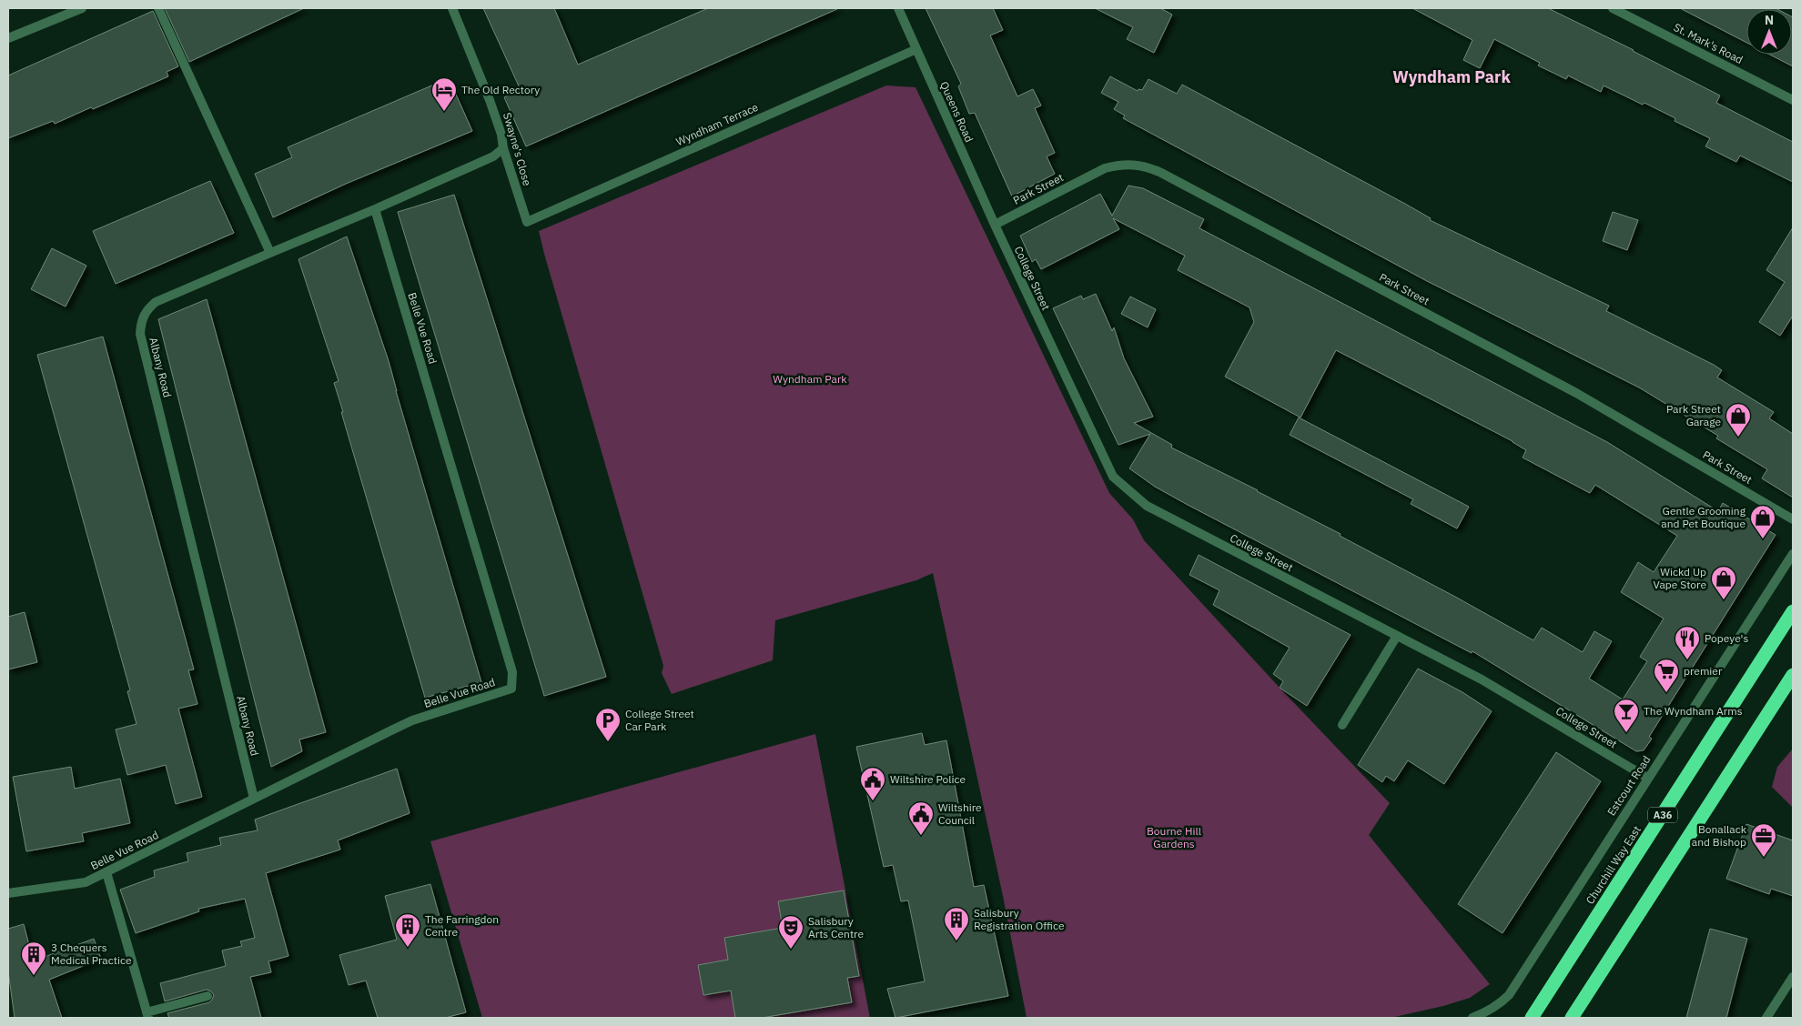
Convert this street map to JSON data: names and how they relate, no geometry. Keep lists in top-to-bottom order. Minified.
{"streets":{"highway":["A36","Churchill Way East"],"street":["St. Mark's Road","Queens Road","Wyndham Terrace","Swayne's Close","Park Street","College Street","Belle Vue Road","Albany Road","Estcourt Road"]},"crossings":[["Queens Road","Wyndham Terrace"],["Queens Road","Park Street"],["Queens Road","College Street"],["Wyndham Terrace","Swayne's Close"],["Park Street","College Street"],["College Street","Estcourt Road"],["Belle Vue Road","Albany Road"]],"districts":["Wyndham Park"],"parks":["Wyndham Park","Bourne Hill Gardens"],"places":{"hotel":["The Old Rectory"],"shop":["Park Street Garage","Gentle Grooming and Pet Boutique","Wickd Up Vape Store"],"restaurant":["Popeye's"],"supermarket":["premier"],"bar":["The Wyndham Arms"],"parking":["College Street Car Park"],"public building":["Wiltshire Police","Wiltshire Council"],"office":["Bonallack and Bishop"],"building":["Salisbury Registration Office","The Farringdon Centre","3 Chequers Medical Practice"],"theatre":["Salisbury Arts Centre"]},"north":"top"}
